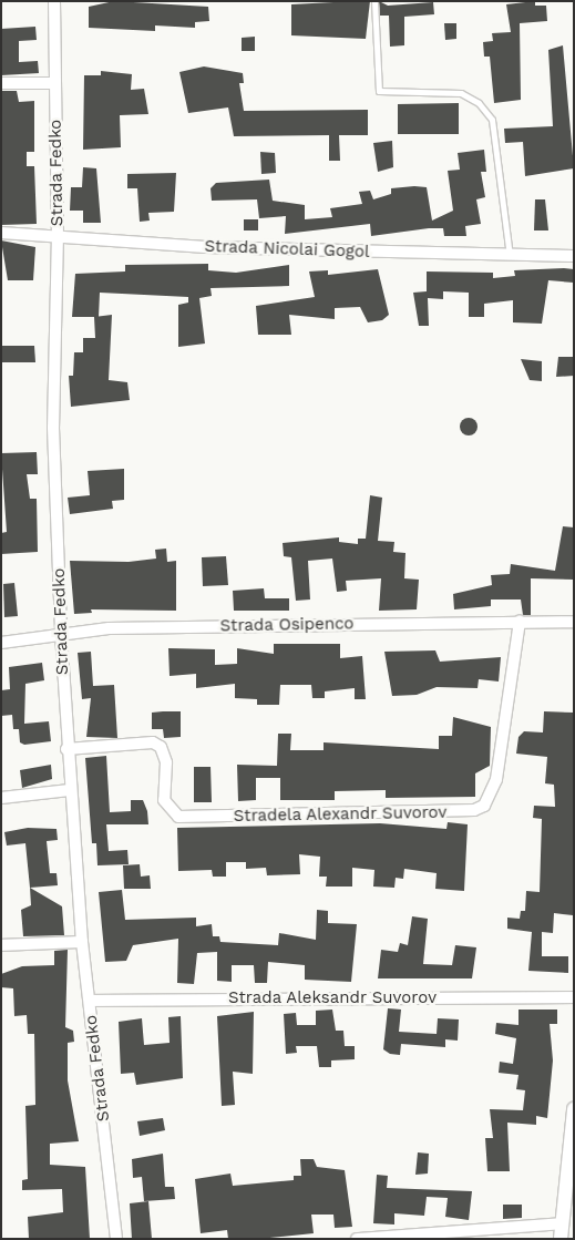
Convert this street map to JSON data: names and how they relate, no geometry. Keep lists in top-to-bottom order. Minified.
{"streets":{"street":["Strada Fedko","Strada Nicolai Gogol","Strada Osipenco","Stradela Alexandr Suvorov","Strada Aleksandr Suvorov"]},"crossings":[["Strada Fedko","Strada Nicolai Gogol"],["Strada Fedko","Strada Osipenco"],["Strada Fedko","Stradela Alexandr Suvorov"],["Strada Fedko","Strada Aleksandr Suvorov"],["Strada Osipenco","Stradela Alexandr Suvorov"]]}
